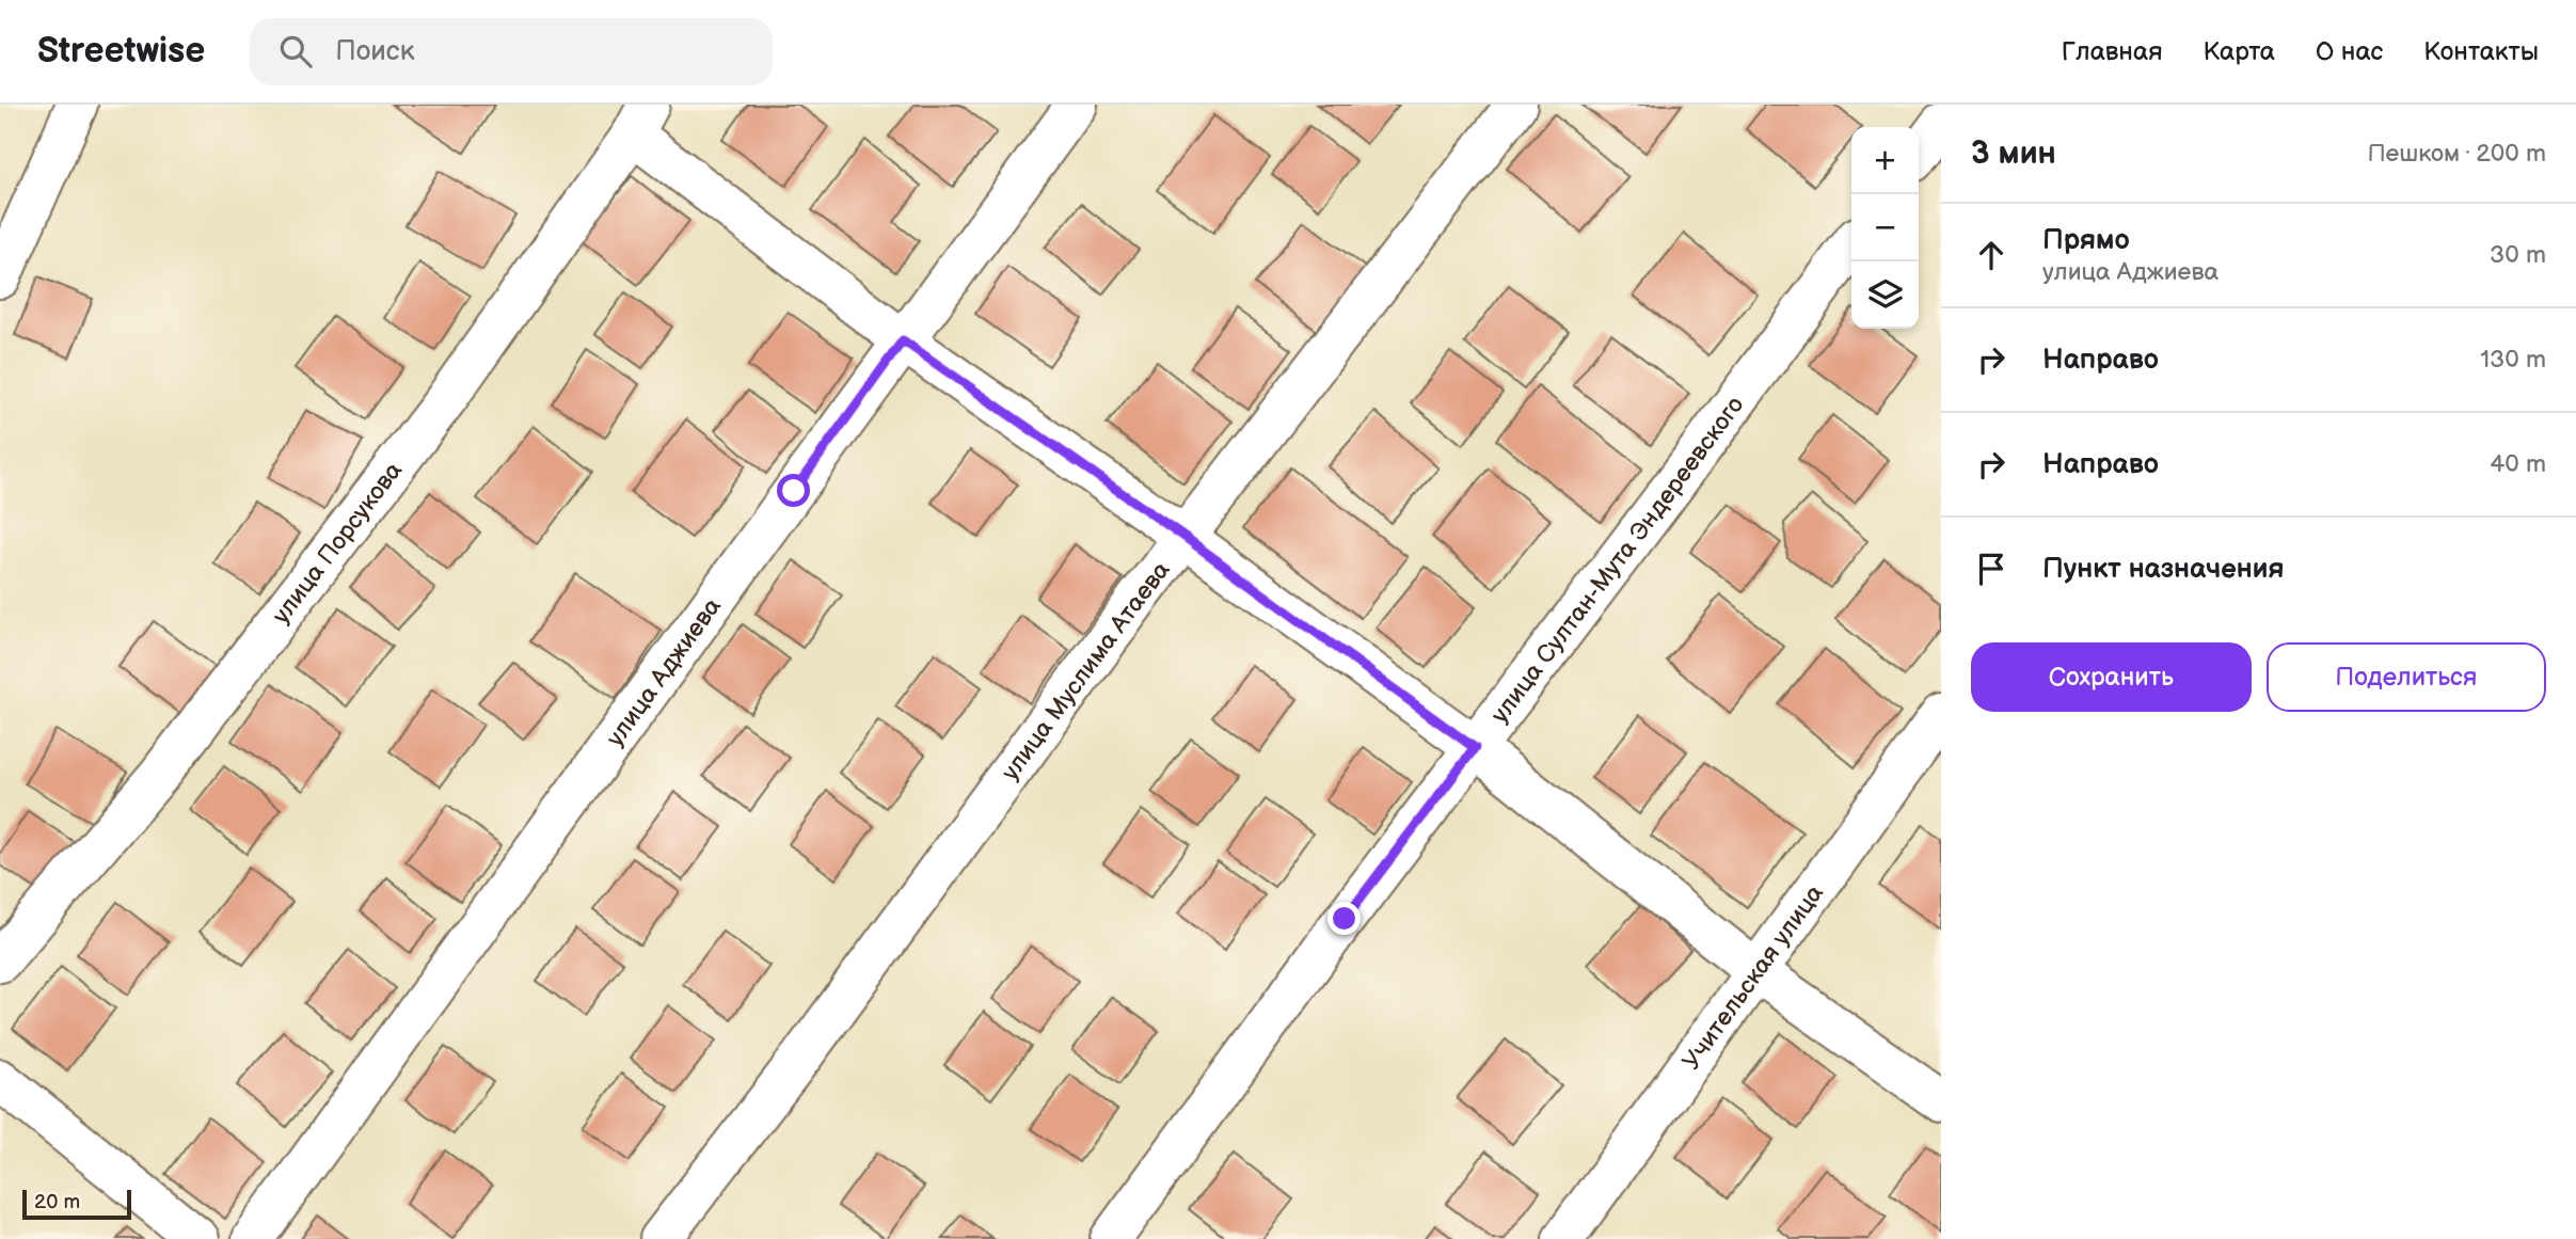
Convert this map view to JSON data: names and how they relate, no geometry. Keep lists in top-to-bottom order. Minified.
{"streets":{"street":["улица Порсукова","улица Султан-Мута Эндереевского","улица Муслима Атаева","улица Аджиева","Учительская улица"]},"scale_bar":"20 m","page":{"header":"Streetwise","search":"Поиск","nav":["Главная","Карта","О нас","Контакты"],"heading":["3 мин","Пешком · 200 m"],"map_buttons":["+","−"],"list":[["Прямо","улица Аджиева","30 m"],["Направо","130 m"],["Направо","40 m"],"Пункт назначения"],"buttons":["Сохранить","Поделиться"],"scale":"20 m"}}
